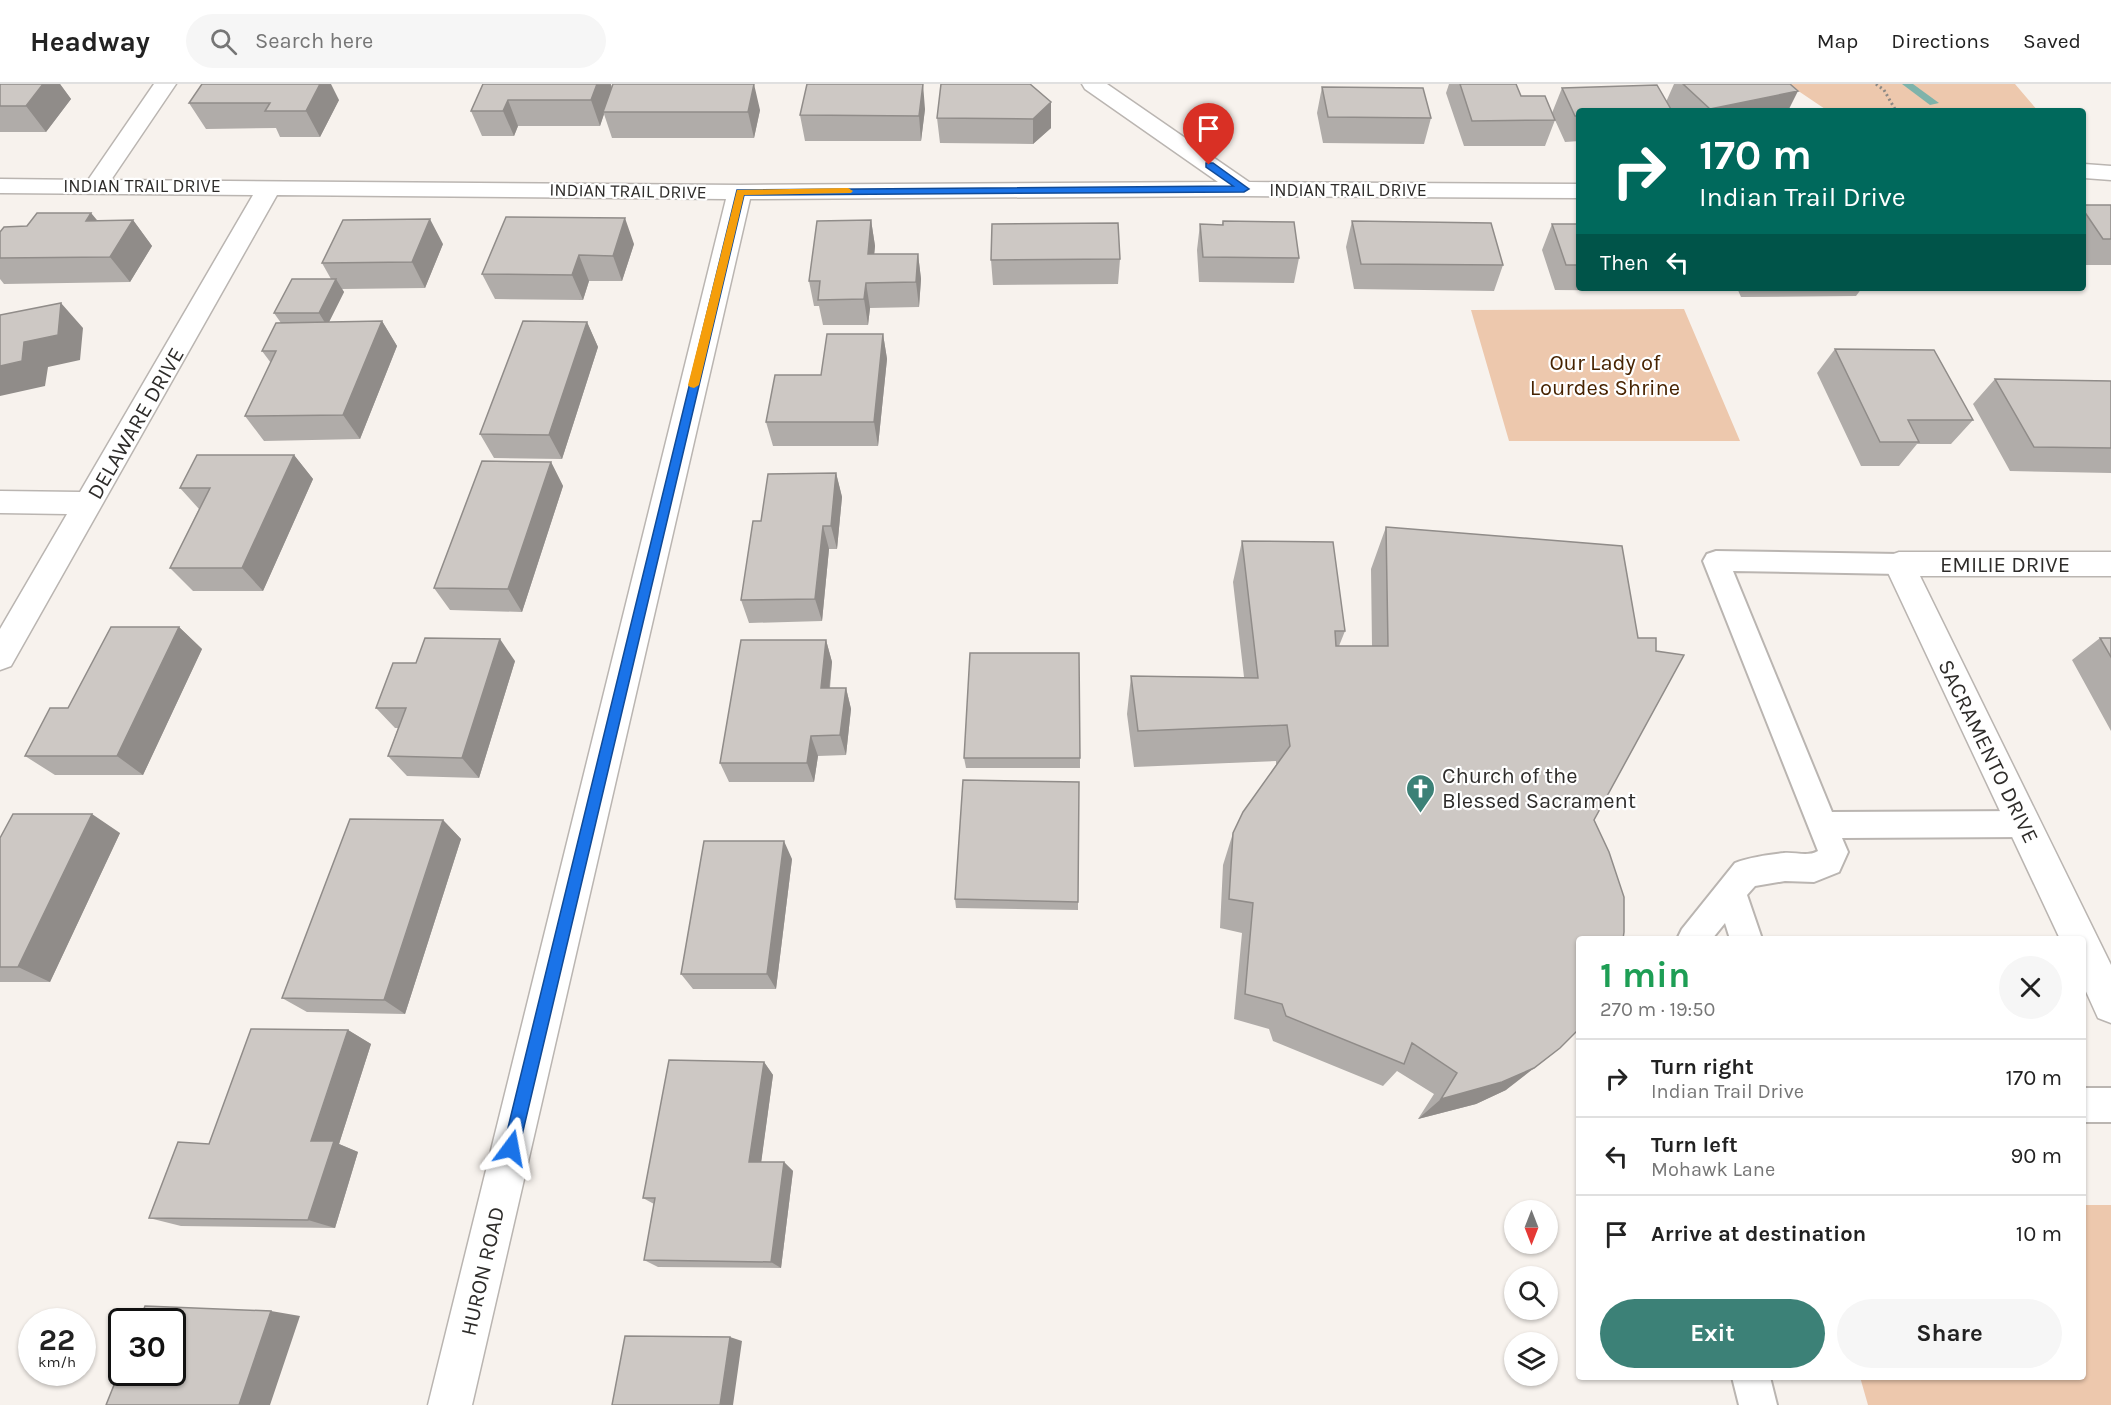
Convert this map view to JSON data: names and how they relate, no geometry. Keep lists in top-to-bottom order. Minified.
{"streets":{"street":["INDIAN TRAIL DRIVE","DELAWARE DRIVE","EMILIE DRIVE","SACRAMENTO DRIVE","HURON ROAD"]},"crossings":[["INDIAN TRAIL DRIVE","DELAWARE DRIVE"],["INDIAN TRAIL DRIVE","HURON ROAD"],["EMILIE DRIVE","SACRAMENTO DRIVE"]],"parks":["Our Lady of Lourdes Shrine"],"places":{"church":["Church of the Blessed Sacrament"]},"north":"bottom","page":{"header":"Headway","search":"Search here","nav":["Map","Directions","Saved"],"turn":["170 m","Indian Trail Drive"],"then":"Then","heading":["1 min","270 m · 19:50"],"list":[{"name":"Turn right","note":"Indian Trail Drive","value":"170 m"},{"name":"Turn left","note":"Mohawk Lane","value":"90 m"},{"name":"Arrive at destination","value":"10 m"}],"buttons":["Exit","Share"],"speed":"22 km/h","limit":"30"}}
